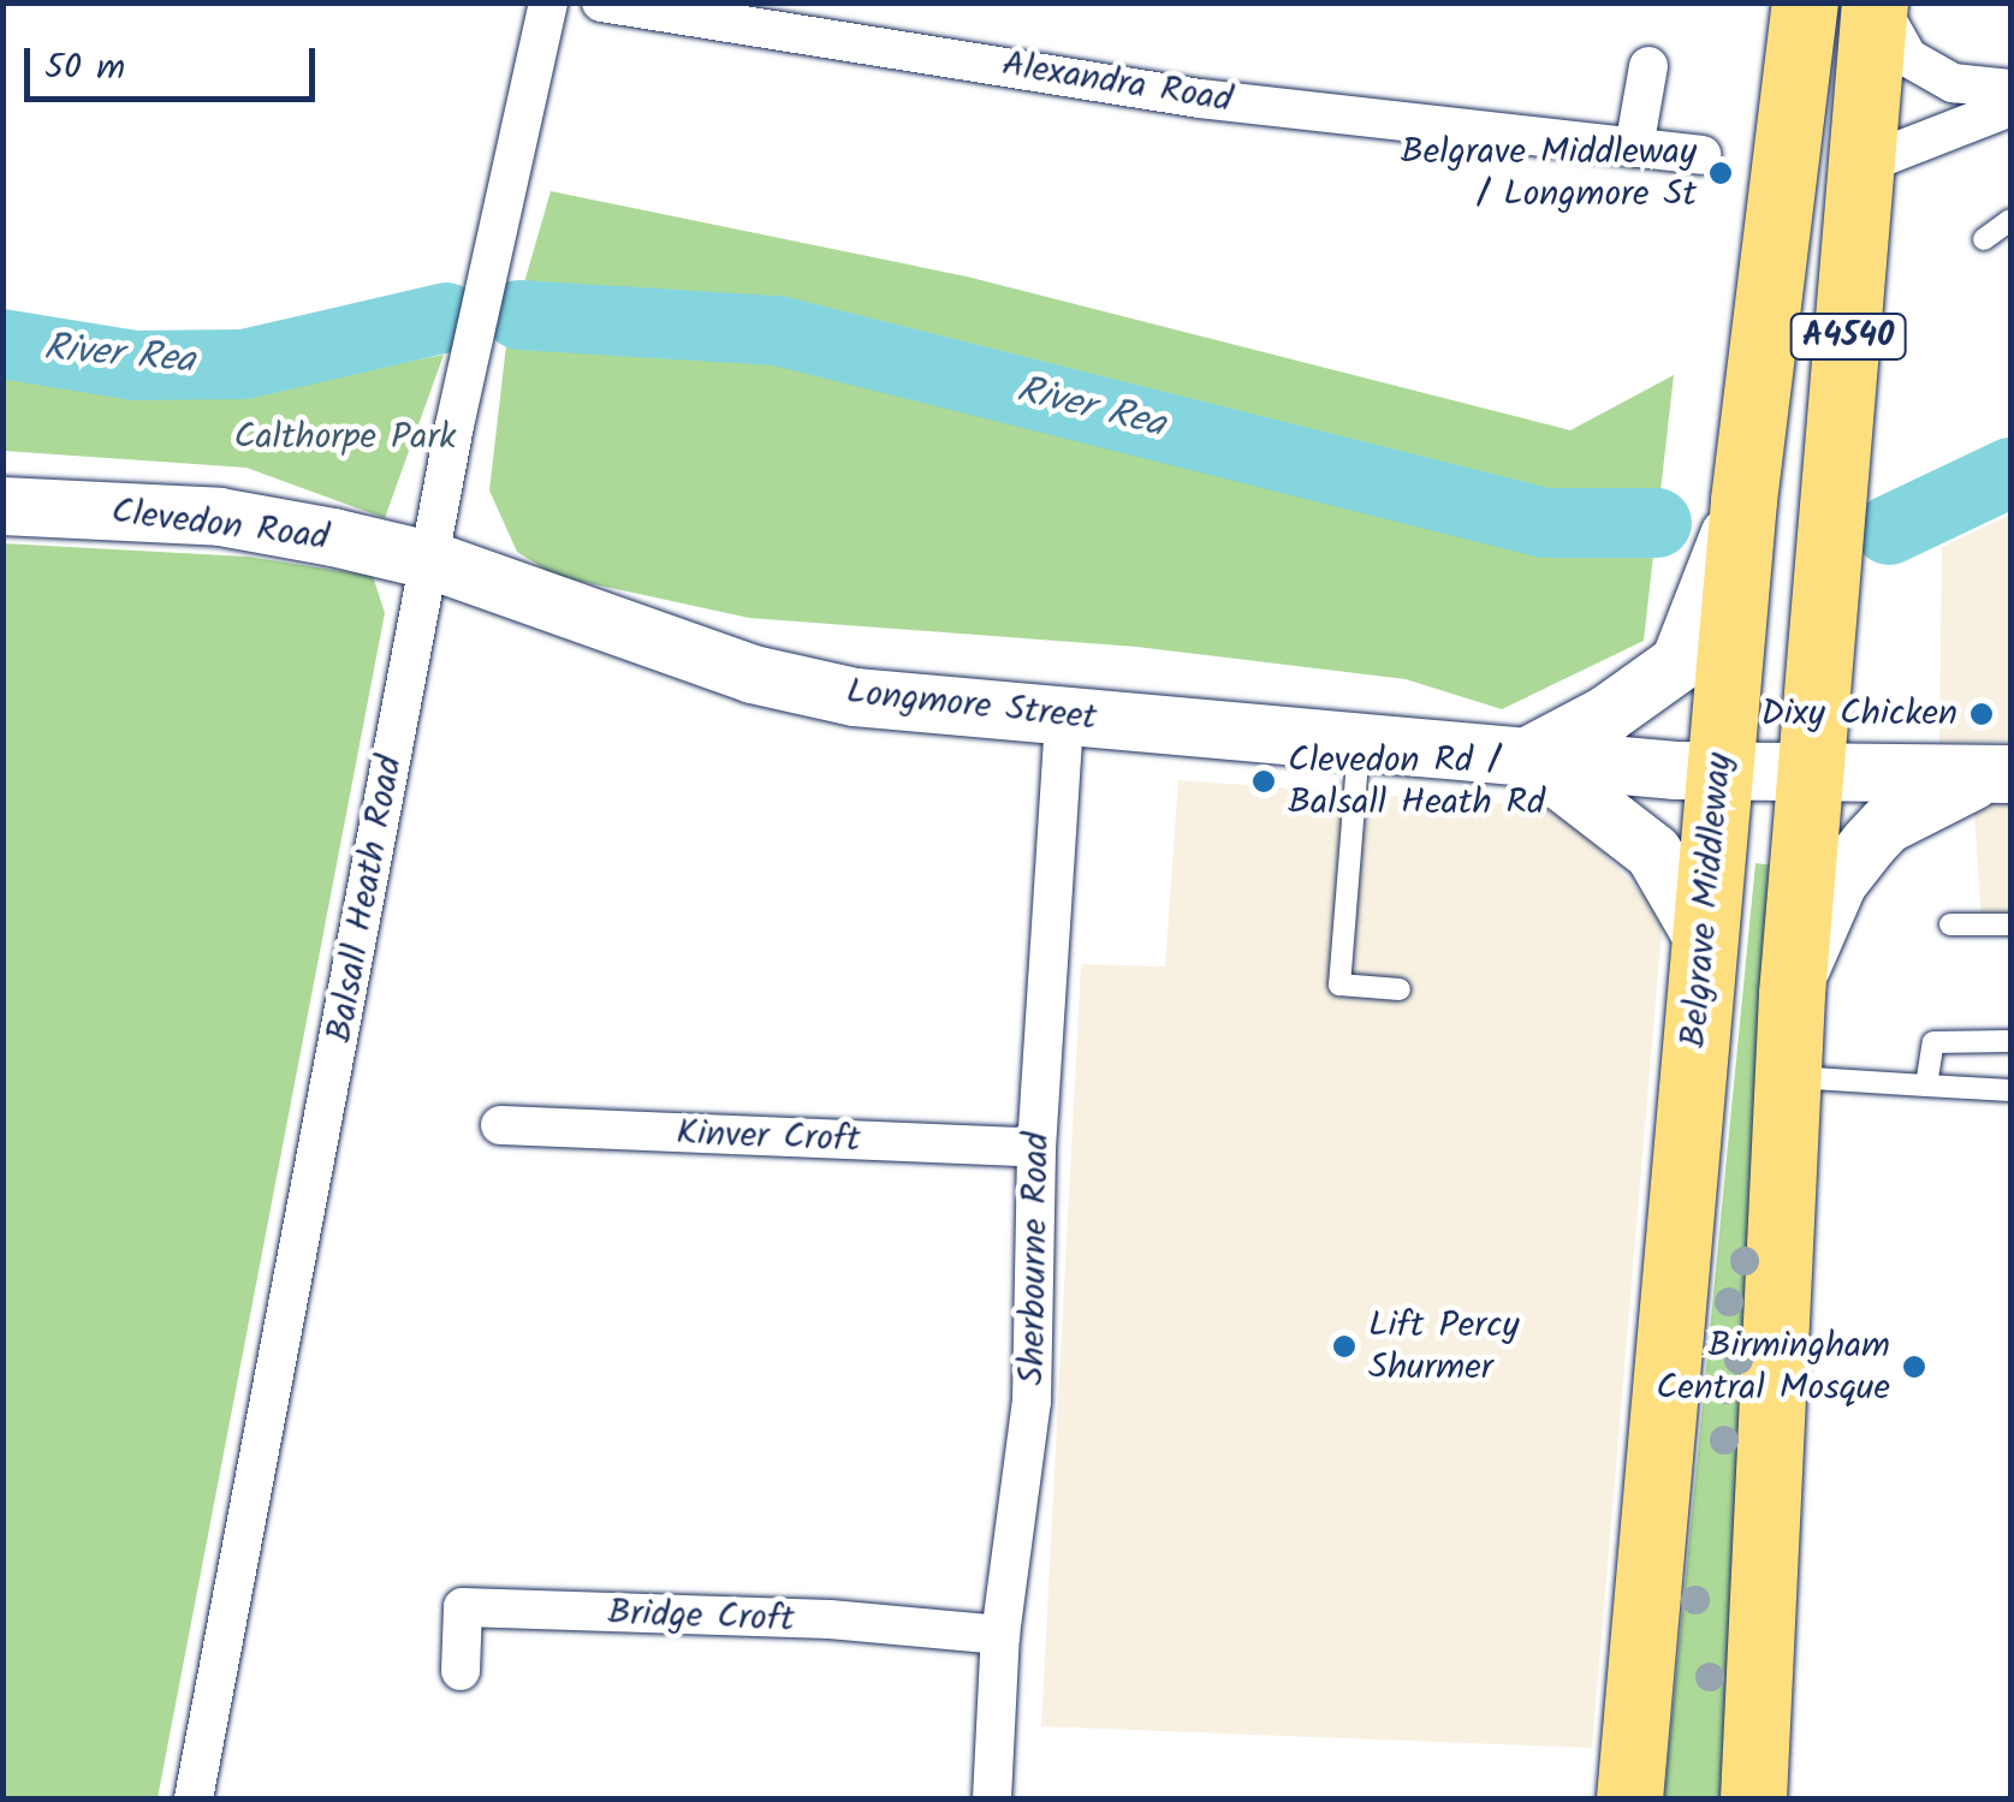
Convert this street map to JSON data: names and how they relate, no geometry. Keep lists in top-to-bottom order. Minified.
{"streets":{"highway":["A4540","Belgrave Middleway"],"street":["Alexandra Road","Clevedon Road","Longmore Street","Balsall Heath Road","Kinver Croft","Sherbourne Road","Bridge Croft"]},"crossings":[["A4540","Longmore Street"],["Clevedon Road","Longmore Street"],["Clevedon Road","Balsall Heath Road"],["Longmore Street","Balsall Heath Road"],["Longmore Street","Belgrave Middleway"],["Longmore Street","Sherbourne Road"],["Kinver Croft","Sherbourne Road"],["Sherbourne Road","Bridge Croft"]],"water":["River Rea"],"parks":["Calthorpe Park"],"places":["Belgrave Middleway / Longmore St","Dixy Chicken","Clevedon Rd / Balsall Heath Rd","Lift Percy Shurmer","Birmingham Central Mosque"],"scale_bar":"50 m"}
